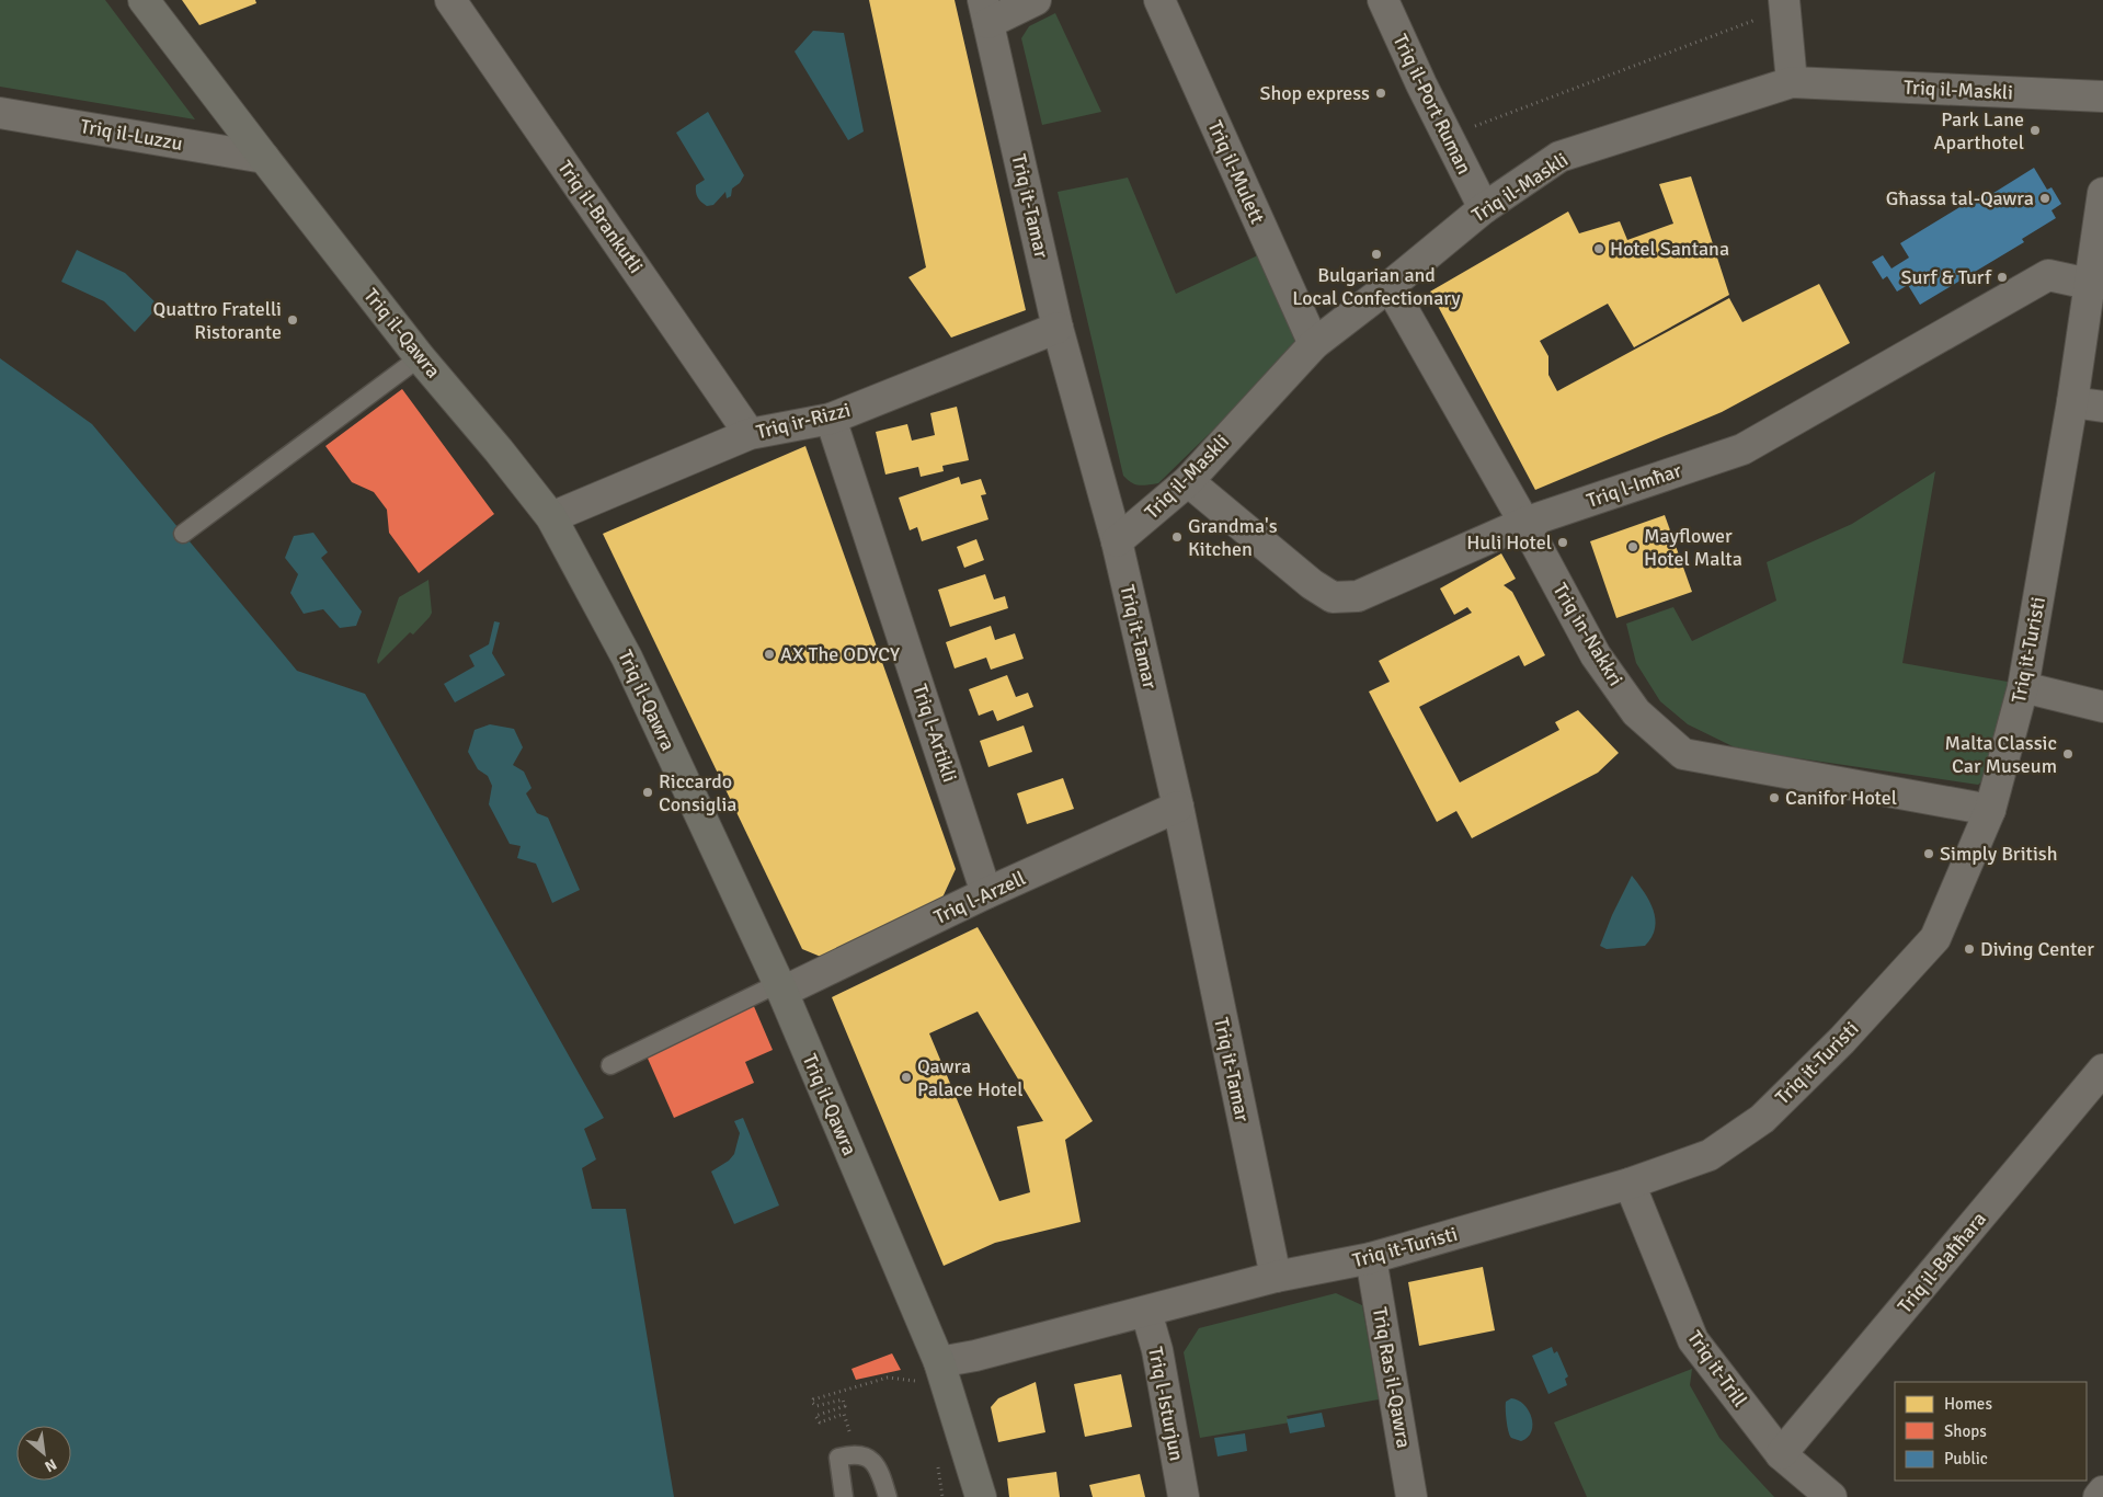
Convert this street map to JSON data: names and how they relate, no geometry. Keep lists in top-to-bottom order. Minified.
{"streets":{"street":["Triq il-Maskli","Triq il-Port Ruman","Triq il-Luzzu","Triq il-Mulett","Triq it-Tamar","Triq il-Brankutli","Triq il-Qawra","Triq ir-Rizzi","Triq l-Imħar","Triq in-Nakkri","Triq it-Turisti","Triq l-Artikli","Triq l-Arzell","Triq il-Baħħara","Triq it-Trill","Triq Ras il-Qawra","Triq l-Isturjun"]},"crossings":[["Triq il-Maskli","Triq il-Port Ruman"],["Triq il-Maskli","Triq il-Mulett"],["Triq il-Maskli","Triq it-Tamar"],["Triq il-Maskli","Triq l-Imħar"],["Triq il-Maskli","Triq in-Nakkri"],["Triq il-Luzzu","Triq il-Qawra"],["Triq it-Tamar","Triq ir-Rizzi"],["Triq it-Tamar","Triq it-Turisti"],["Triq it-Tamar","Triq l-Arzell"],["Triq il-Brankutli","Triq ir-Rizzi"],["Triq il-Qawra","Triq ir-Rizzi"],["Triq il-Qawra","Triq it-Turisti"],["Triq il-Qawra","Triq l-Arzell"],["Triq ir-Rizzi","Triq l-Artikli"],["Triq l-Imħar","Triq in-Nakkri"],["Triq l-Imħar","Triq it-Turisti"],["Triq in-Nakkri","Triq it-Turisti"],["Triq it-Turisti","Triq it-Trill"],["Triq it-Turisti","Triq Ras il-Qawra"],["Triq it-Turisti","Triq l-Isturjun"],["Triq l-Artikli","Triq l-Arzell"],["Triq il-Baħħara","Triq it-Trill"]],"places":["Shop express","Park Lane Aparthotel","Għassa tal-Qawra","Hotel Santana","Bulgarian and Local Confectionary","Surf & Turf","Quattro Fratelli Ristorante","Grandma's Kitchen","Huli Hotel","Mayflower Hotel Malta","AX The ODYCY","Malta Classic Car Museum","Riccardo Consiglia","Canifor Hotel","Simply British","Diving Center","Qawra Palace Hotel"],"legend":["Homes","Shops","Public"],"north":"bottom right"}
